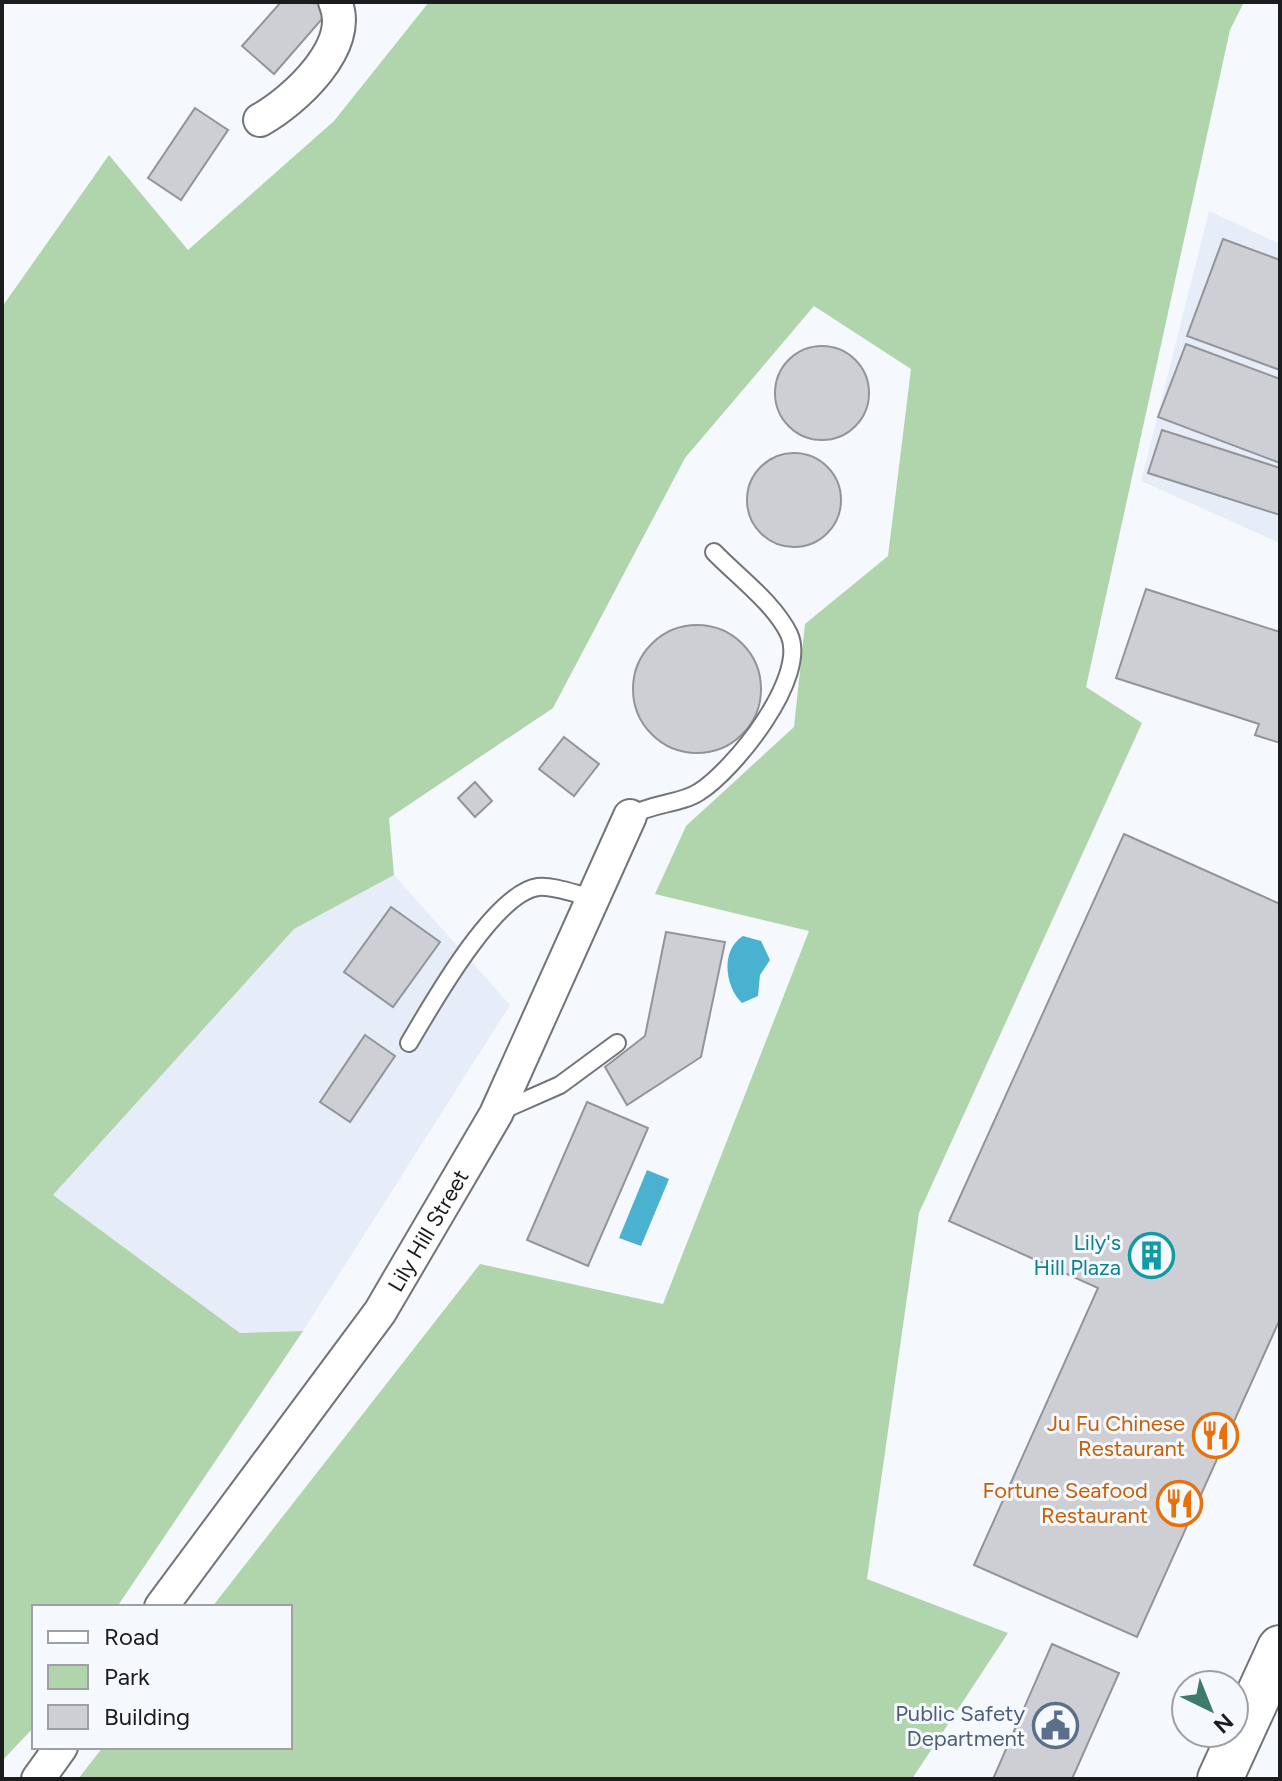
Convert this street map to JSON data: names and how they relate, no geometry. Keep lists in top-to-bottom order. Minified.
{"streets":{"street":["Lily Hill Street"]},"places":{"building":["Lily's Hill Plaza"],"restaurant":["Ju Fu Chinese Restaurant","Fortune Seafood Restaurant"],"public building":["Public Safety Department"]},"legend":["Road","Park","Building"],"north":"bottom right"}
